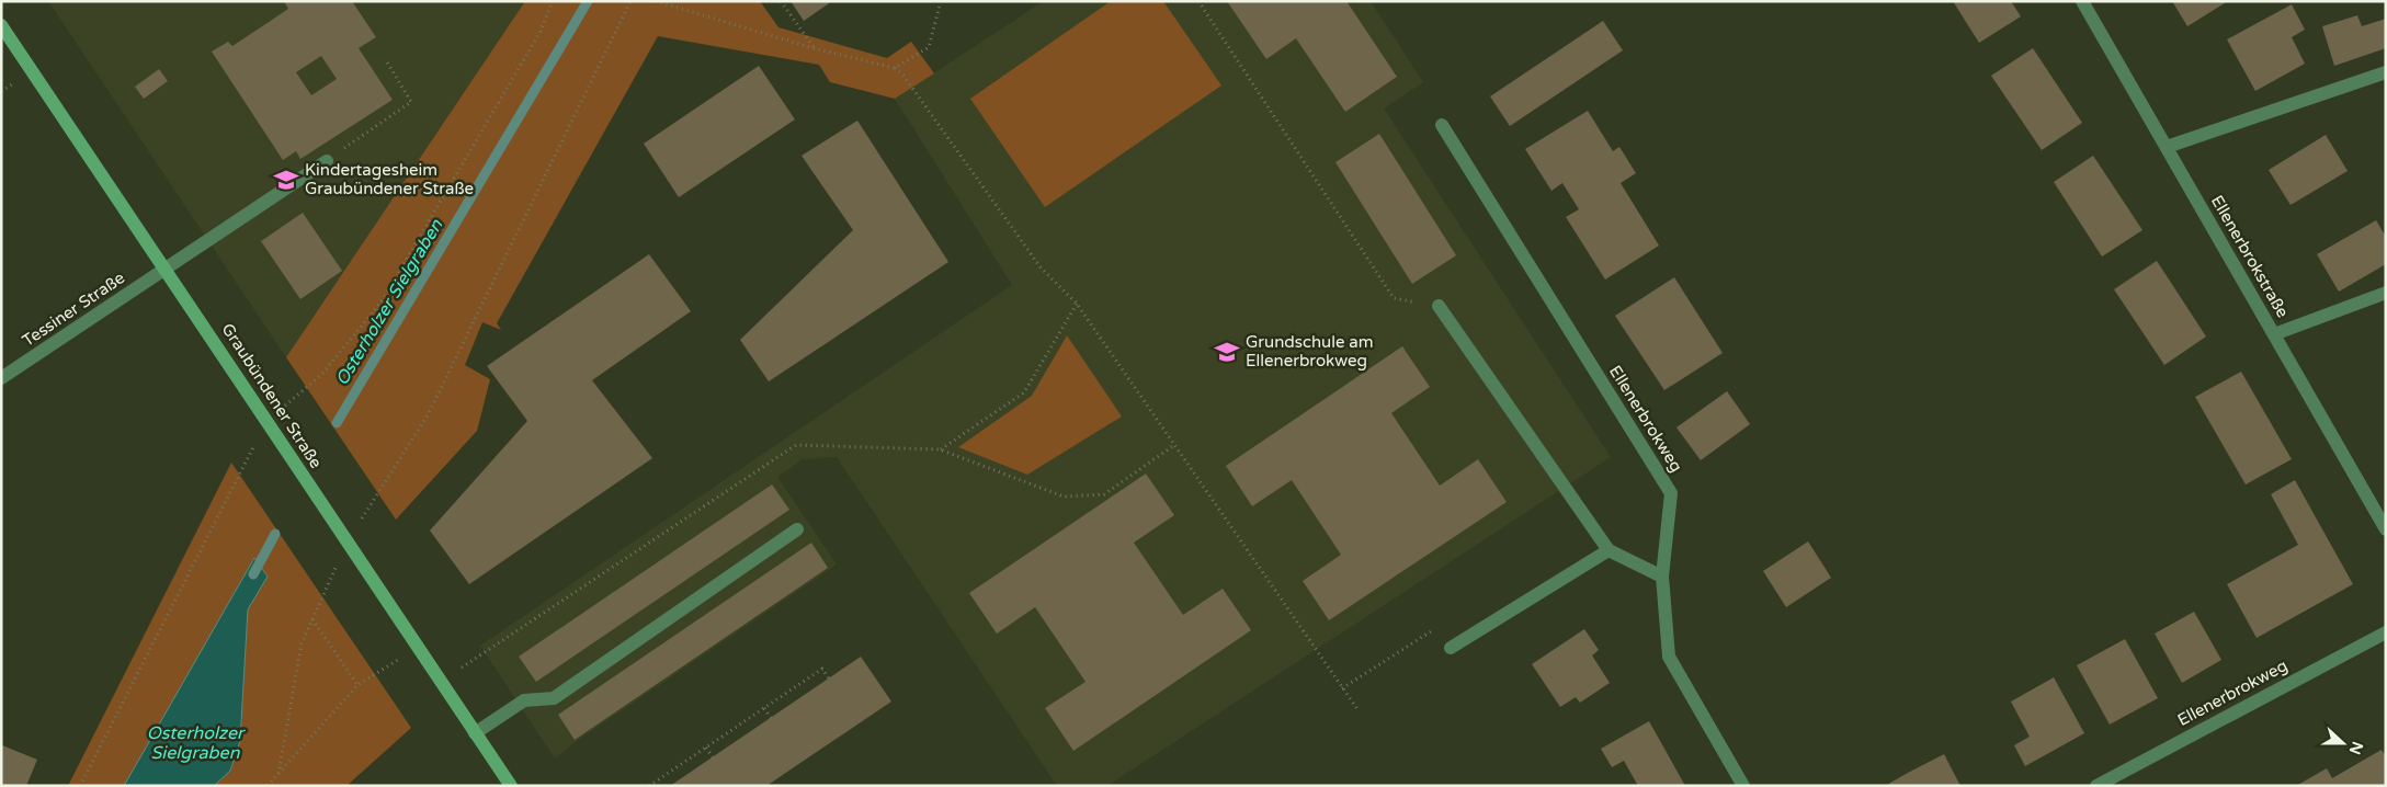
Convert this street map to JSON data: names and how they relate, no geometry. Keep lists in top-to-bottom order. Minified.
{"streets":{"street":["Ellenerbrokstraße","Tessiner Straße","Graubündener Straße","Ellenerbrokweg"]},"crossings":[["Tessiner Straße","Graubündener Straße"]],"water":["Osterholzer Sielgraben"],"places":{"school or university":["Kindertagesheim Graubündener Straße","Grundschule am Ellenerbrokweg"]},"north":"right"}
